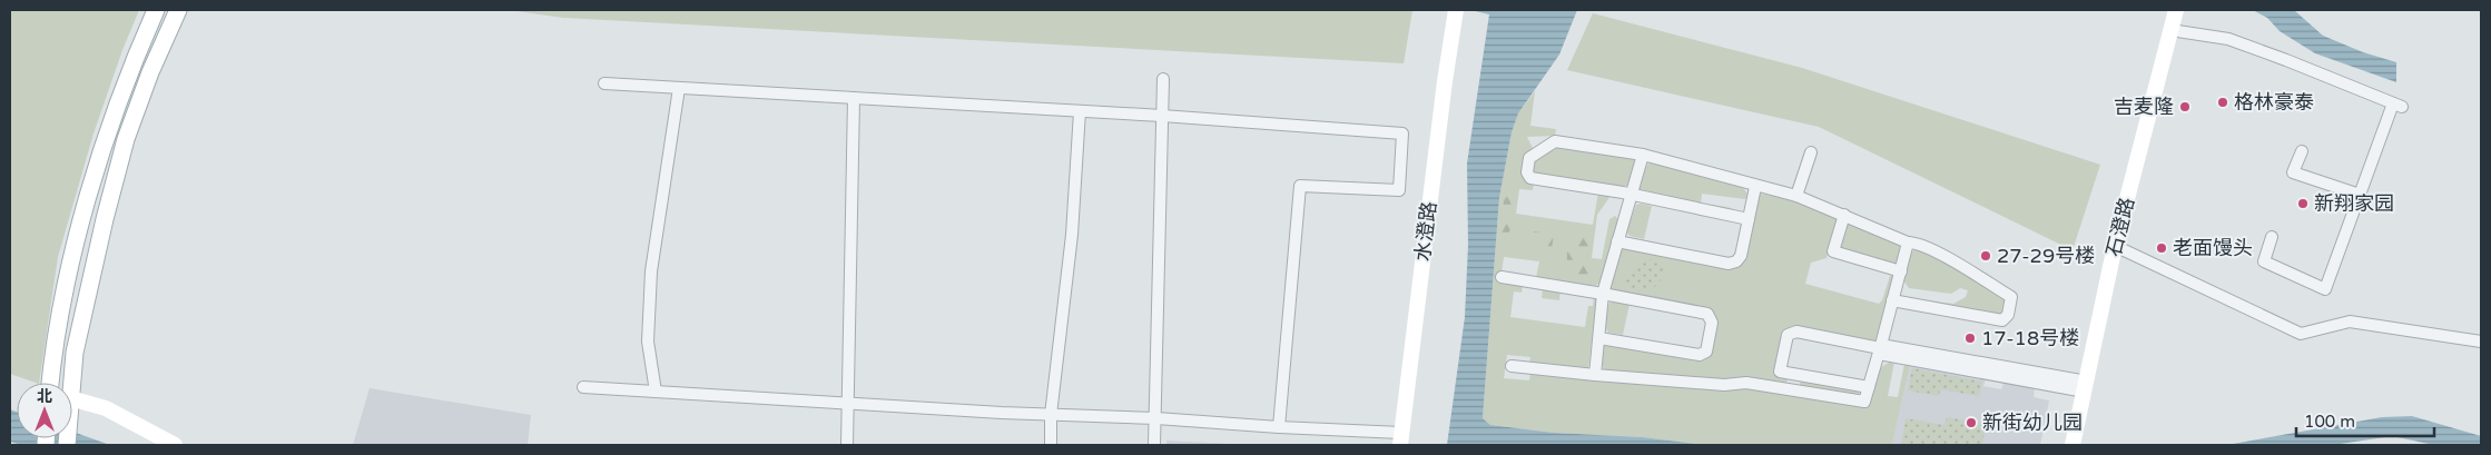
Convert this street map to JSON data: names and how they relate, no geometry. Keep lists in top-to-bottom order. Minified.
{"streets":{"street":["石澄路","水澄路"]},"places":["格林豪泰","吉麦隆","新翔家园","老面馒头","27-29号楼","17-18号楼","新街幼儿园"],"scale_bar":"100 m","north":"top"}
